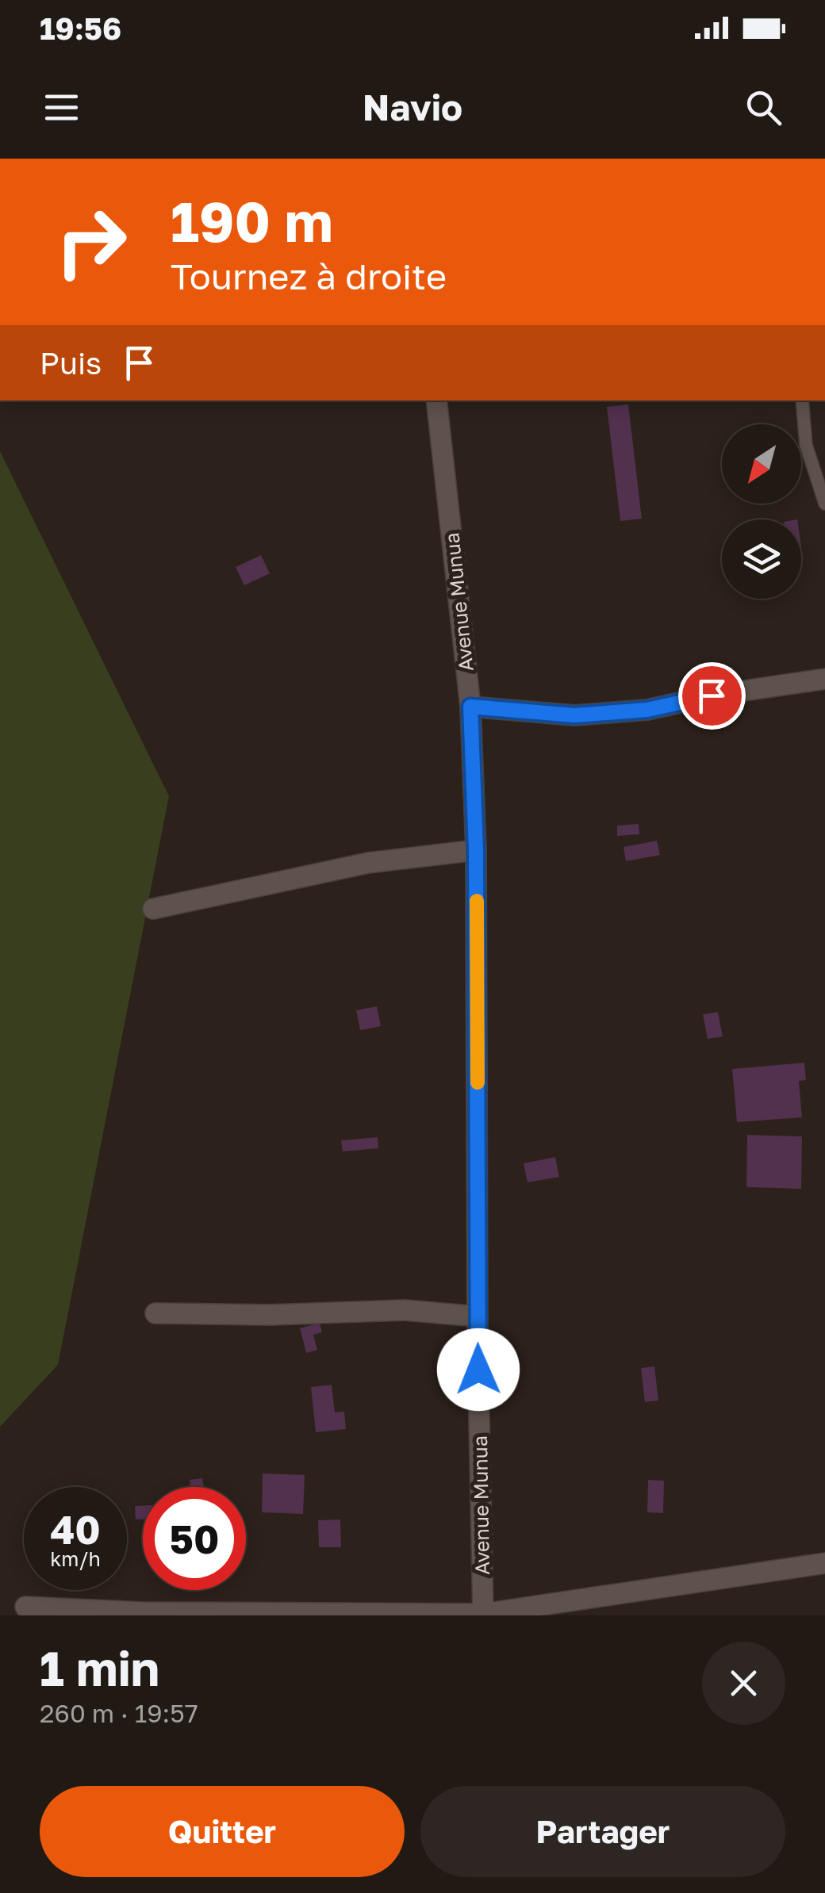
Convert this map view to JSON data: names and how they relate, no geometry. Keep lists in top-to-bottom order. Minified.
{"streets":{"street":["Avenue Munua"]},"north":"bottom left","page":{"status":"19:56","header":"Navio","turn":["190 m","Tournez à droite"],"then":"Puis","speed":"40 km/h","limit":"50","heading":["1 min","260 m · 19:57"],"buttons":["Quitter","Partager"]}}
